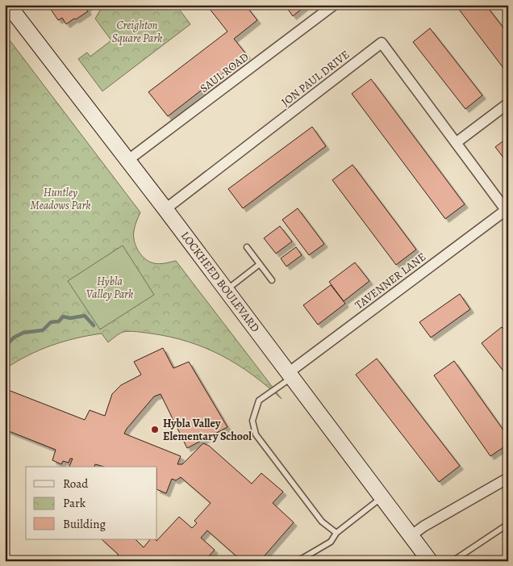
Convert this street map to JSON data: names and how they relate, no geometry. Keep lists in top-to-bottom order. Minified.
{"streets":{"street":["SAUL ROAD","JON PAUL DRIVE","TAVENNER LANE","LOCKHEED BOULEVARD"]},"crossings":[["SAUL ROAD","LOCKHEED BOULEVARD"],["JON PAUL DRIVE","TAVENNER LANE"],["JON PAUL DRIVE","LOCKHEED BOULEVARD"],["TAVENNER LANE","LOCKHEED BOULEVARD"]],"parks":["Creighton Square Park","Huntley Meadows Park","Hybla Valley Park"],"places":["Hybla Valley Elementary School"],"legend":["Road","Park","Building"]}
